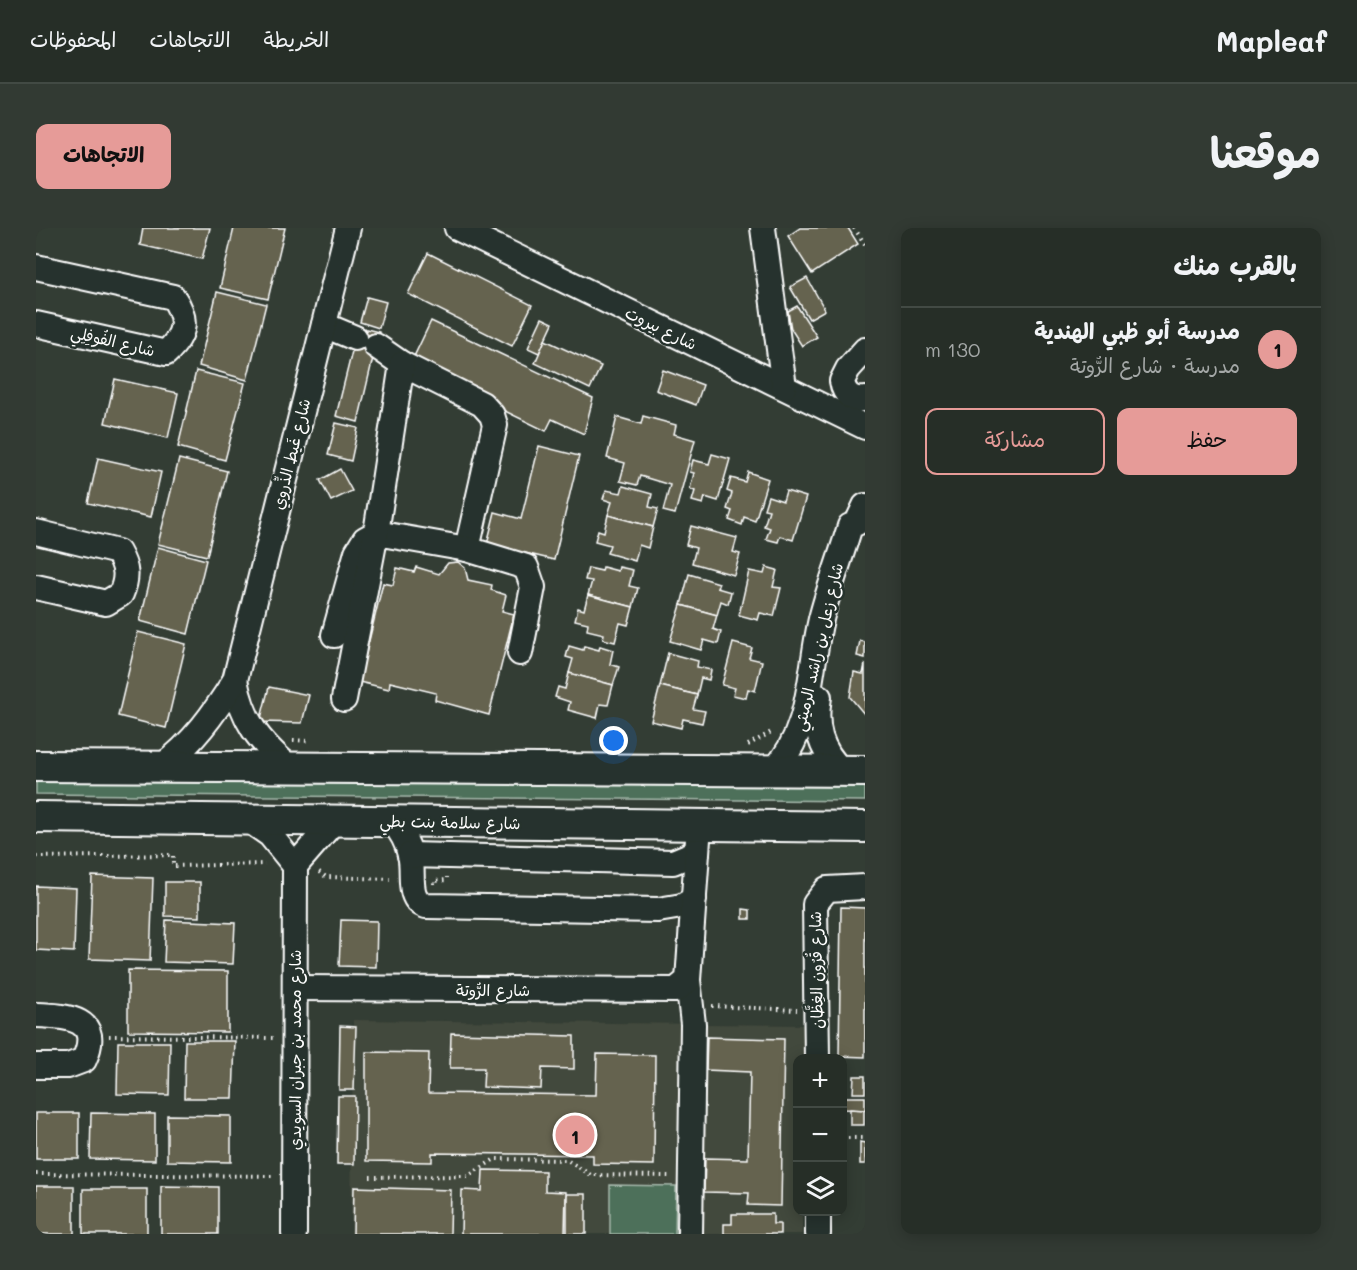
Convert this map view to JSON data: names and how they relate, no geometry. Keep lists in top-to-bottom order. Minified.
{"streets":{"main road":["شارع سلامة بنت بطي"],"street":["شارع بيروت","شارع الفُوفِلِي","شارع غَيط الذِّروي","شارع زعل بن راشد الرميثي","شارع قُرُون الغِظَّان","شارع الرُّوتة","شارع محمد بن جبران السويدي"]},"crossings":[["شارع الرُّوتة","شارع محمد بن جبران السويدي"]],"page":{"header":"Mapleaf","nav":["الخريطة","الاتجاهات","المحفوظات"],"title":"موقعنا","buttons":["الاتجاهات",["حفظ","مشاركة"]],"heading":"بالقرب منك","list":[{"mark":"1","name":"مدرسة أبو ظبي الهندية","note":"مدرسة · شارع الرُّوتة","value":"130 m"}],"map_buttons":["+","−"],"pins":"1"}}
